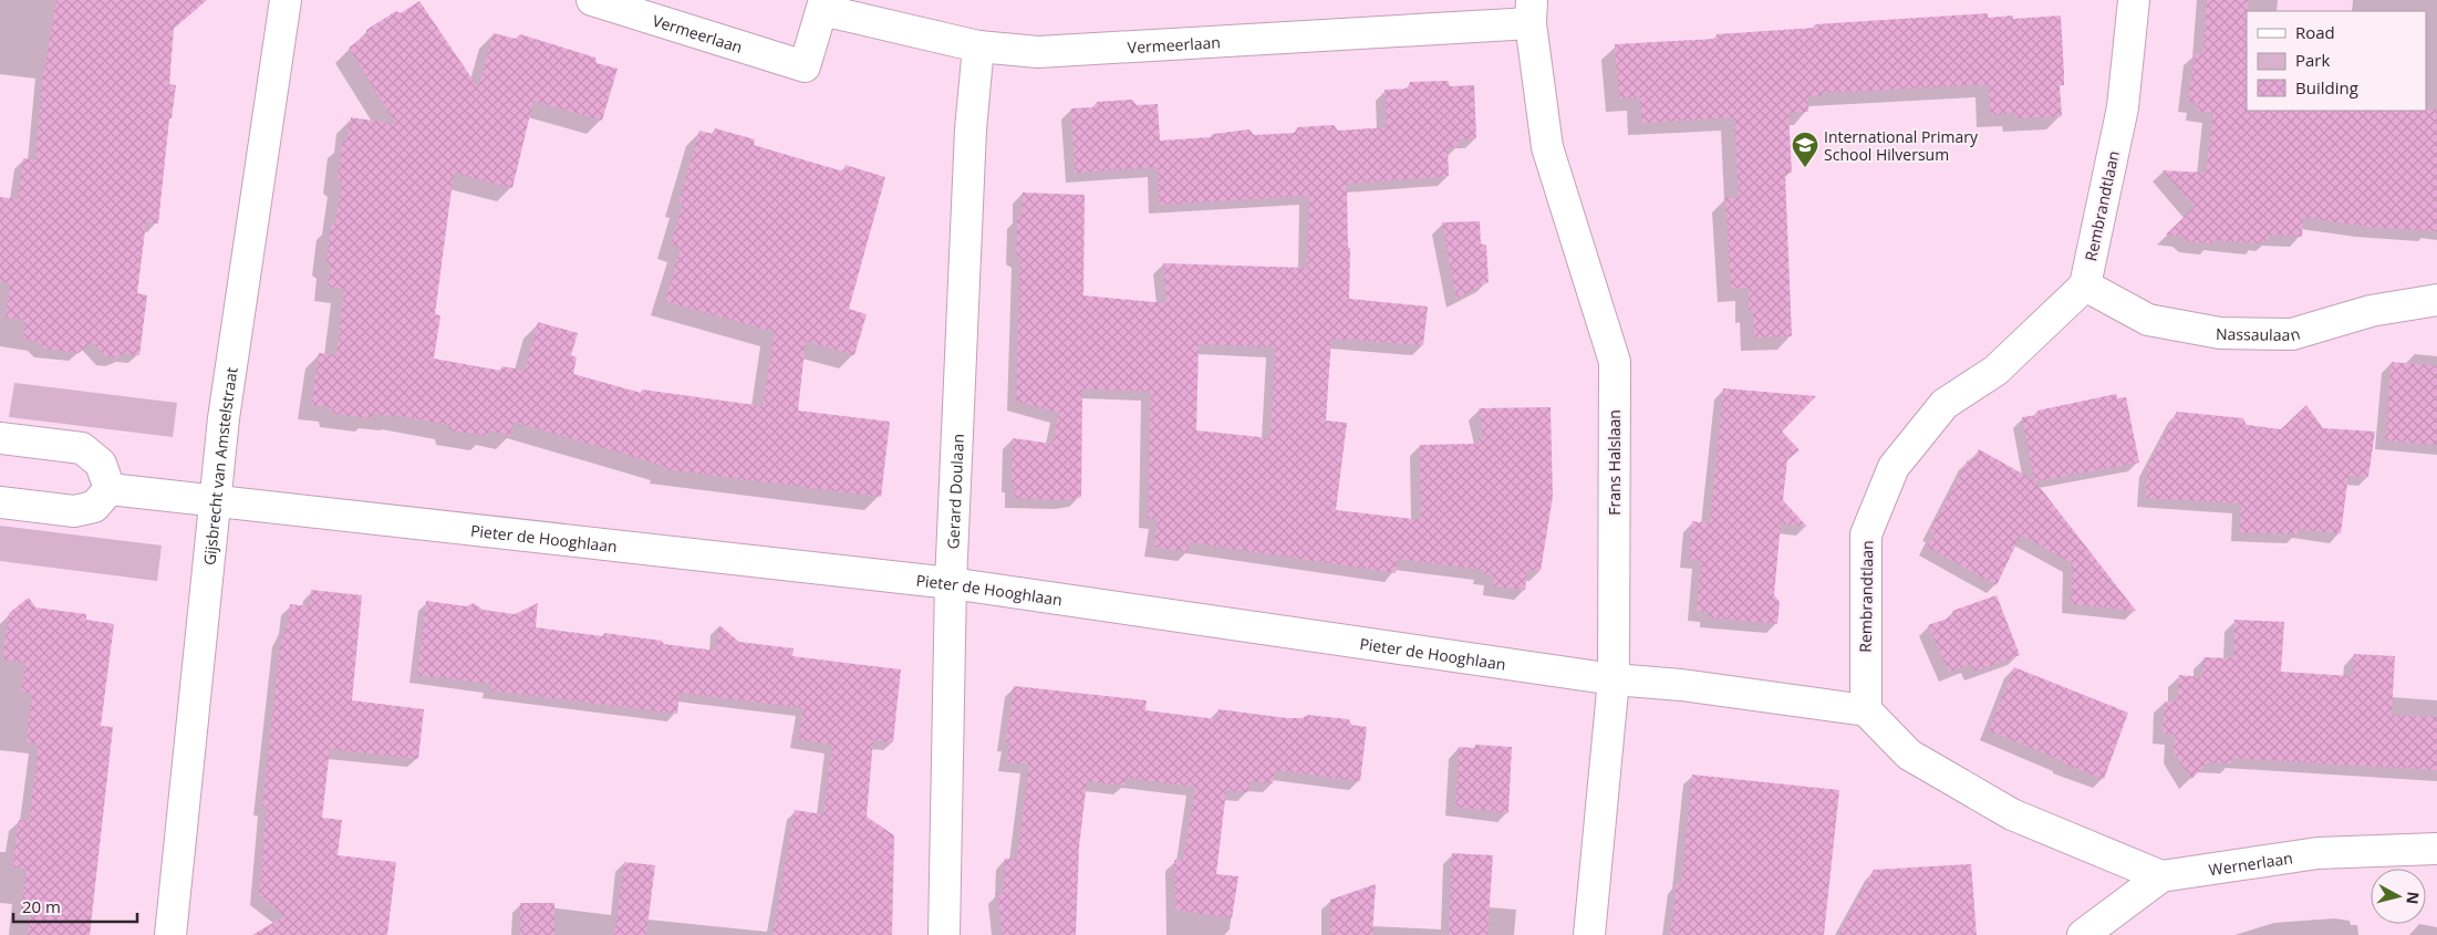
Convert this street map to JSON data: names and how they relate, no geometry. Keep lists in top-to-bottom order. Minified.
{"streets":{"street":["Vermeerlaan","Rembrandtlaan","Nassaulaan","Frans Halslaan","Gijsbrecht van Amstelstraat","Gerard Doulaan","Pieter de Hooghlaan","Wernerlaan"]},"crossings":[["Vermeerlaan","Frans Halslaan"],["Vermeerlaan","Gerard Doulaan"],["Rembrandtlaan","Nassaulaan"],["Rembrandtlaan","Pieter de Hooghlaan"],["Frans Halslaan","Pieter de Hooghlaan"],["Gijsbrecht van Amstelstraat","Pieter de Hooghlaan"],["Gerard Doulaan","Pieter de Hooghlaan"]],"places":{"school or university":["International Primary School Hilversum"]},"legend":["Road","Park","Building"],"scale_bar":"20 m","north":"right"}
